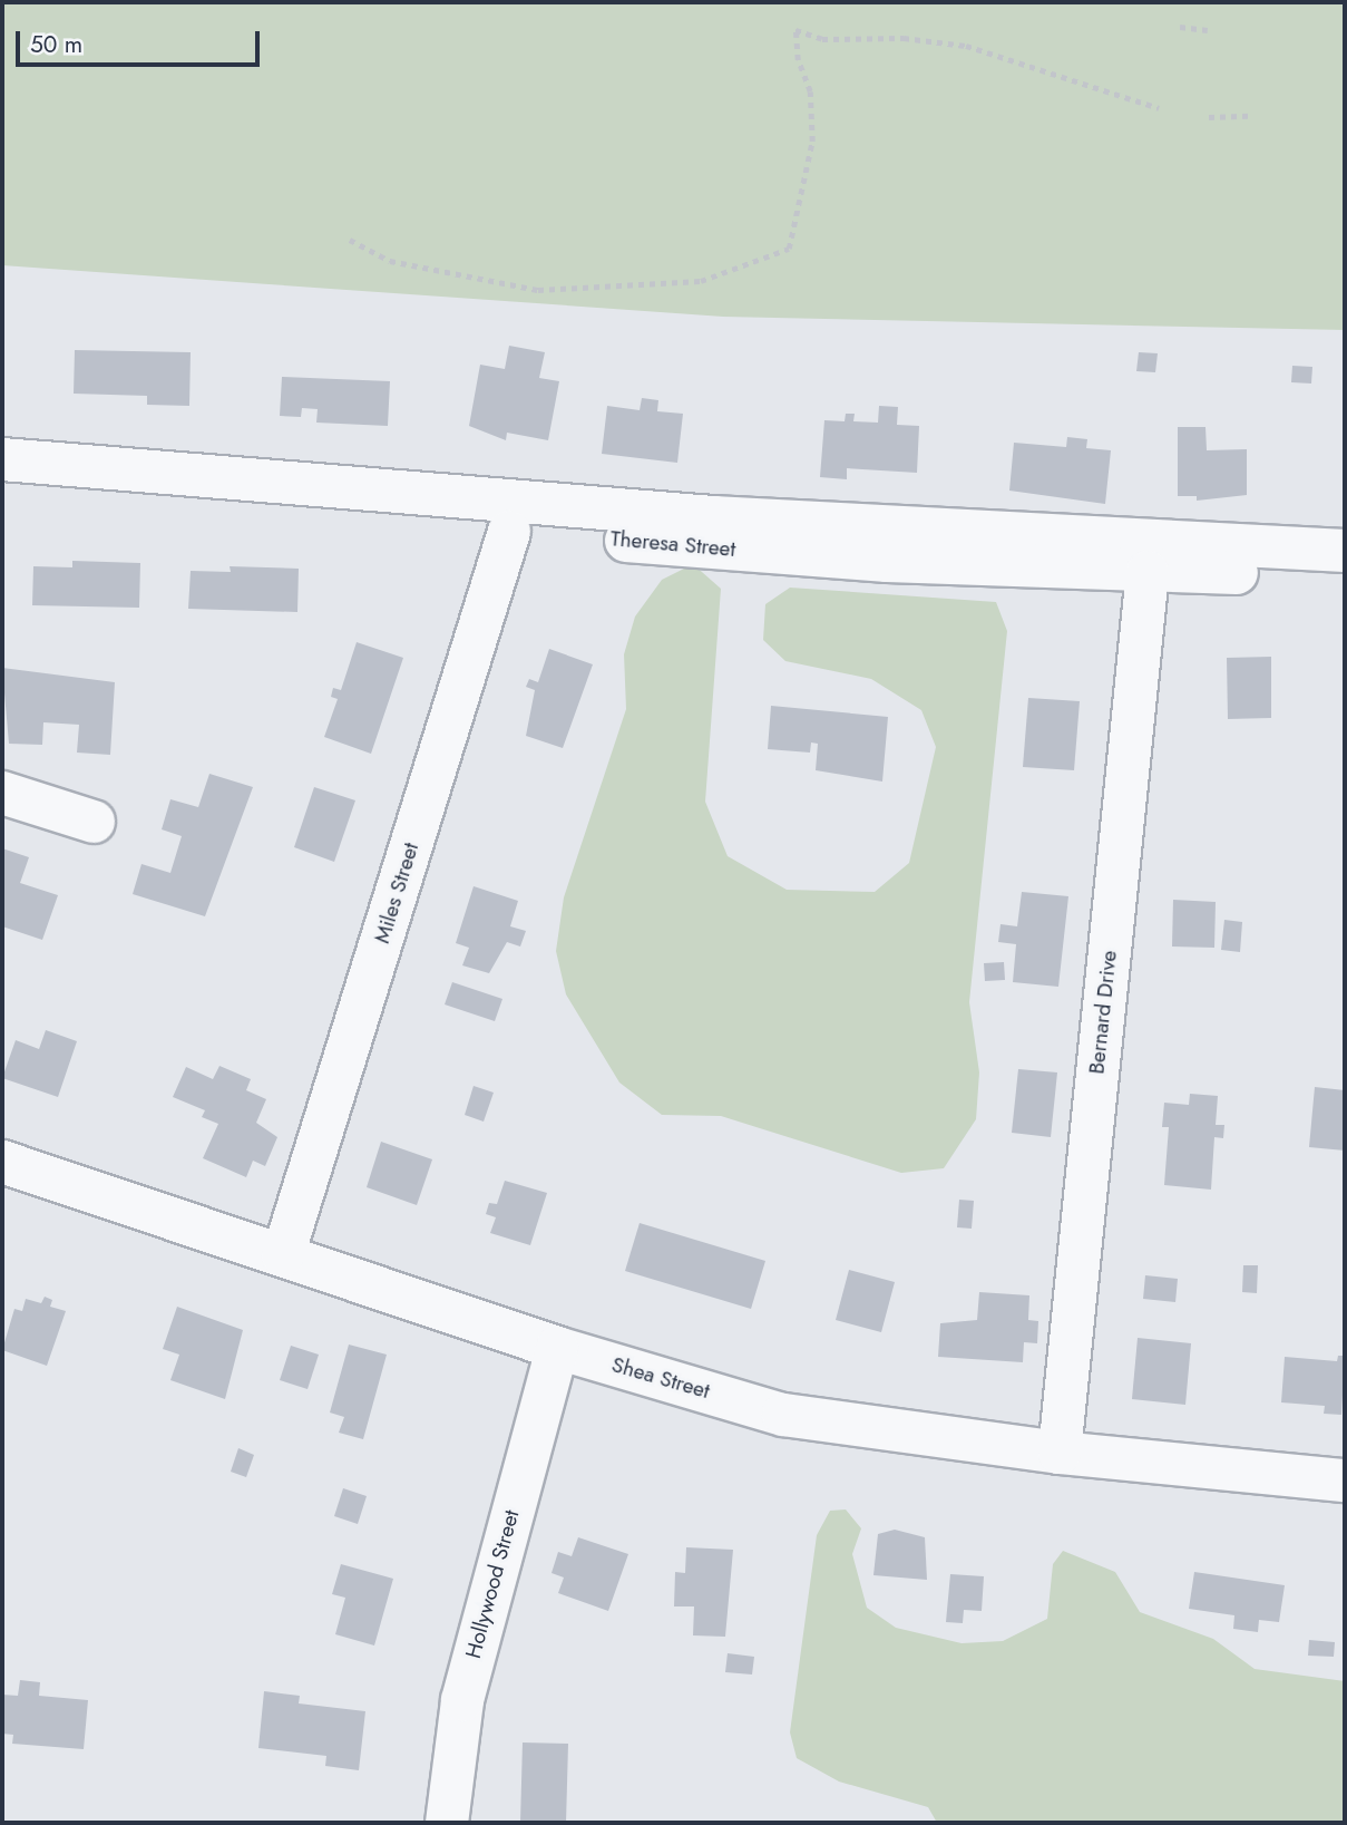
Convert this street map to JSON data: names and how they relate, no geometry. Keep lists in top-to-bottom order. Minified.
{"streets":{"street":["Theresa Street","Miles Street","Bernard Drive","Shea Street","Hollywood Street"]},"crossings":[["Theresa Street","Miles Street"],["Theresa Street","Bernard Drive"],["Miles Street","Shea Street"],["Bernard Drive","Shea Street"],["Shea Street","Hollywood Street"]],"scale_bar":"50 m"}
